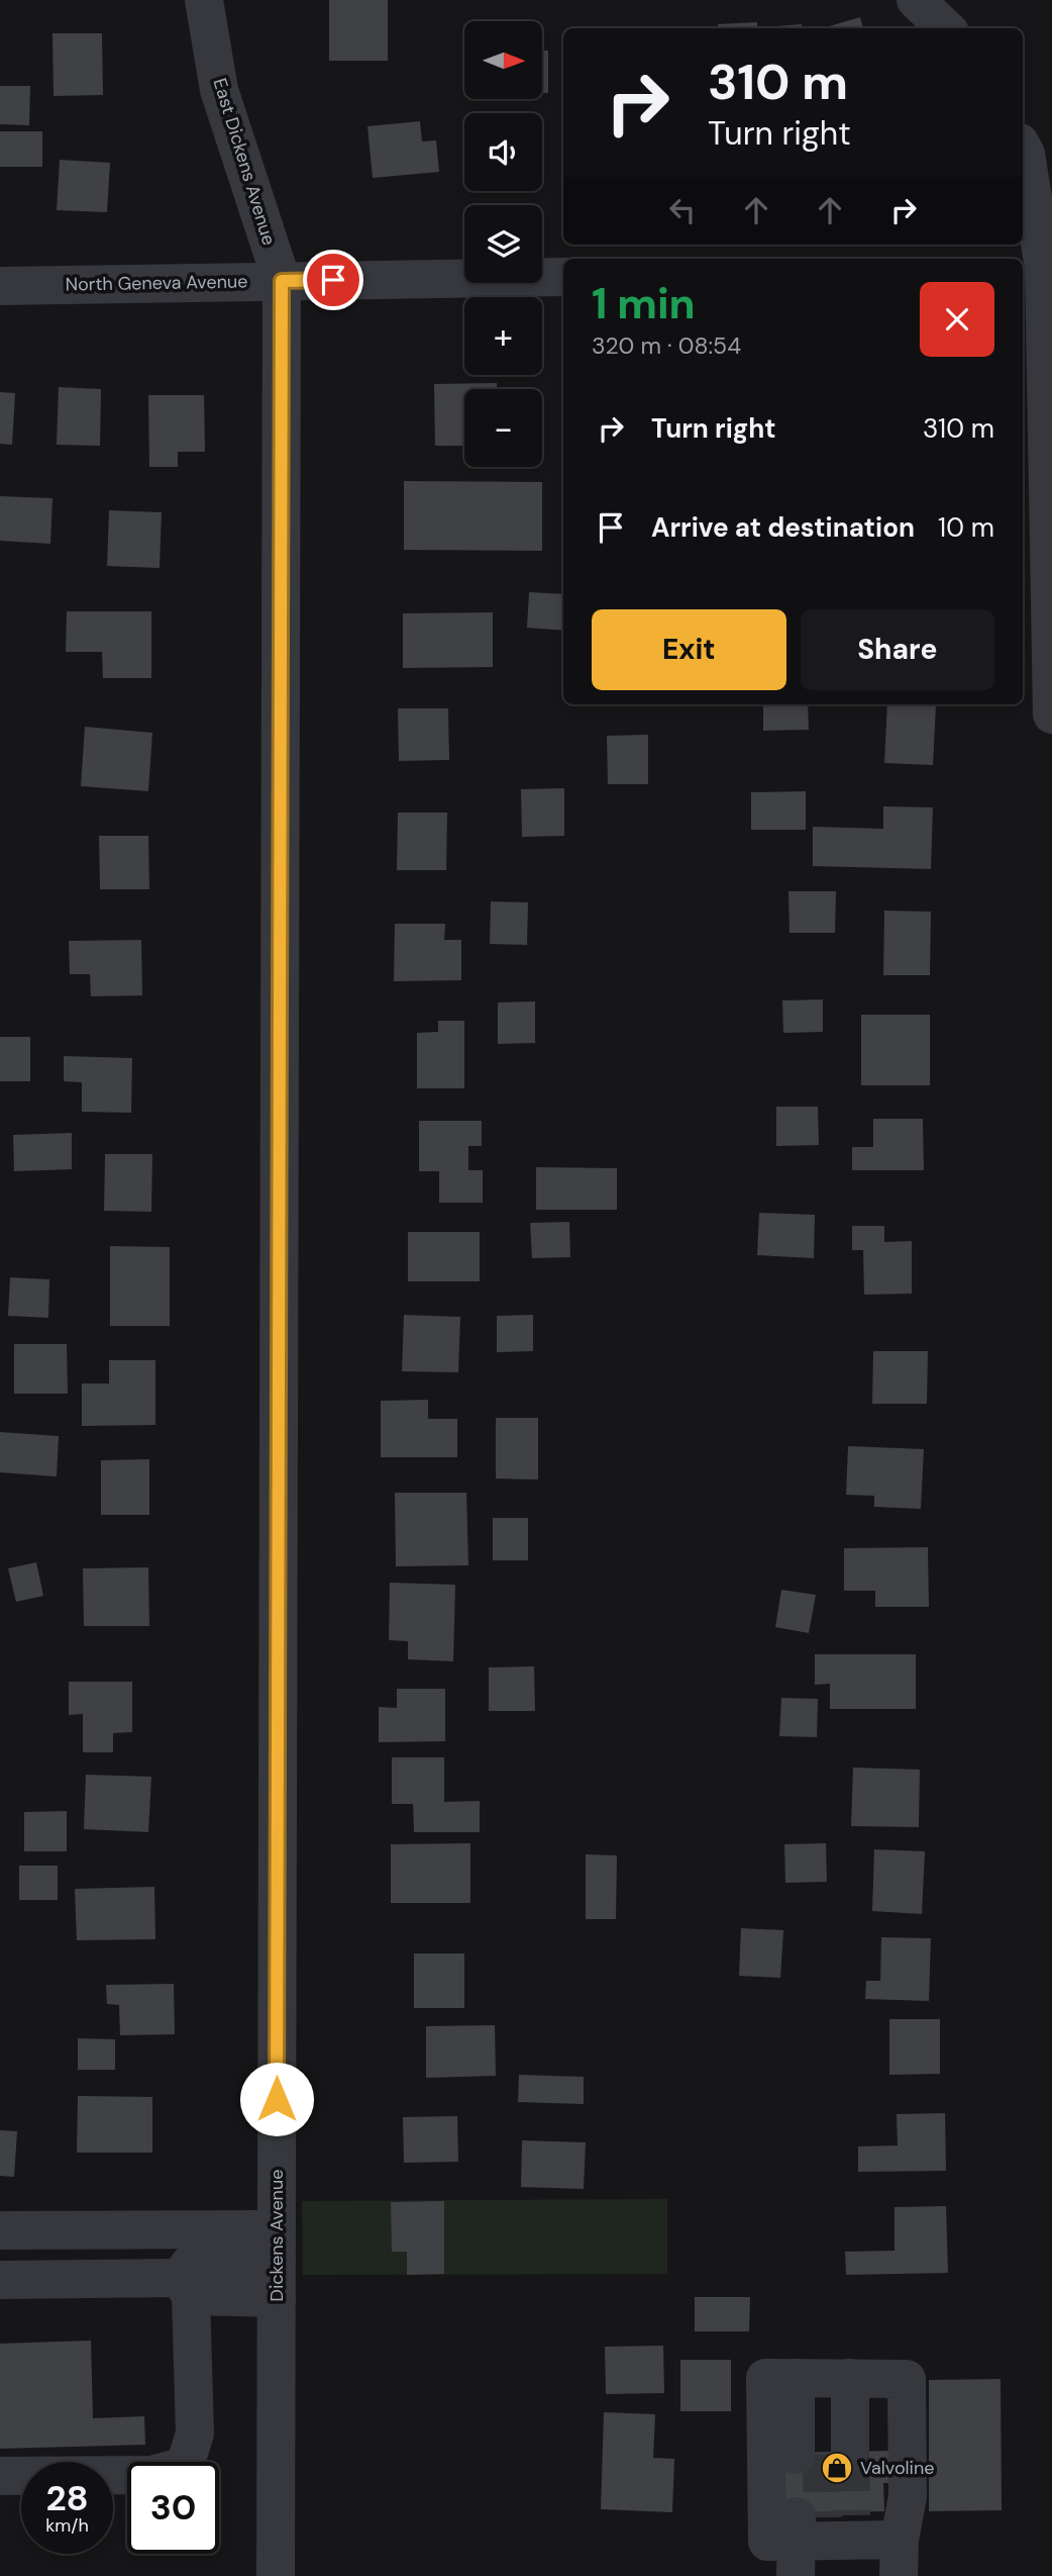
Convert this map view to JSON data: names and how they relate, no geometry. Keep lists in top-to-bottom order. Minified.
{"streets":{"street":["East Dickens Avenue","North Geneva Avenue","Dickens Avenue"]},"crossings":[["East Dickens Avenue","North Geneva Avenue"],["East Dickens Avenue","Dickens Avenue"],["North Geneva Avenue","Dickens Avenue"]],"places":{"shop":["Valvoline"]},"north":"right","page":{"map_buttons":["+","−"],"turn":["310 m","Turn right"],"heading":["1 min","320 m · 08:54"],"list":[{"name":"Turn right","value":"310 m"},{"name":"Arrive at destination","value":"10 m"}],"buttons":["Exit","Share"],"speed":"28 km/h","limit":"30"}}
